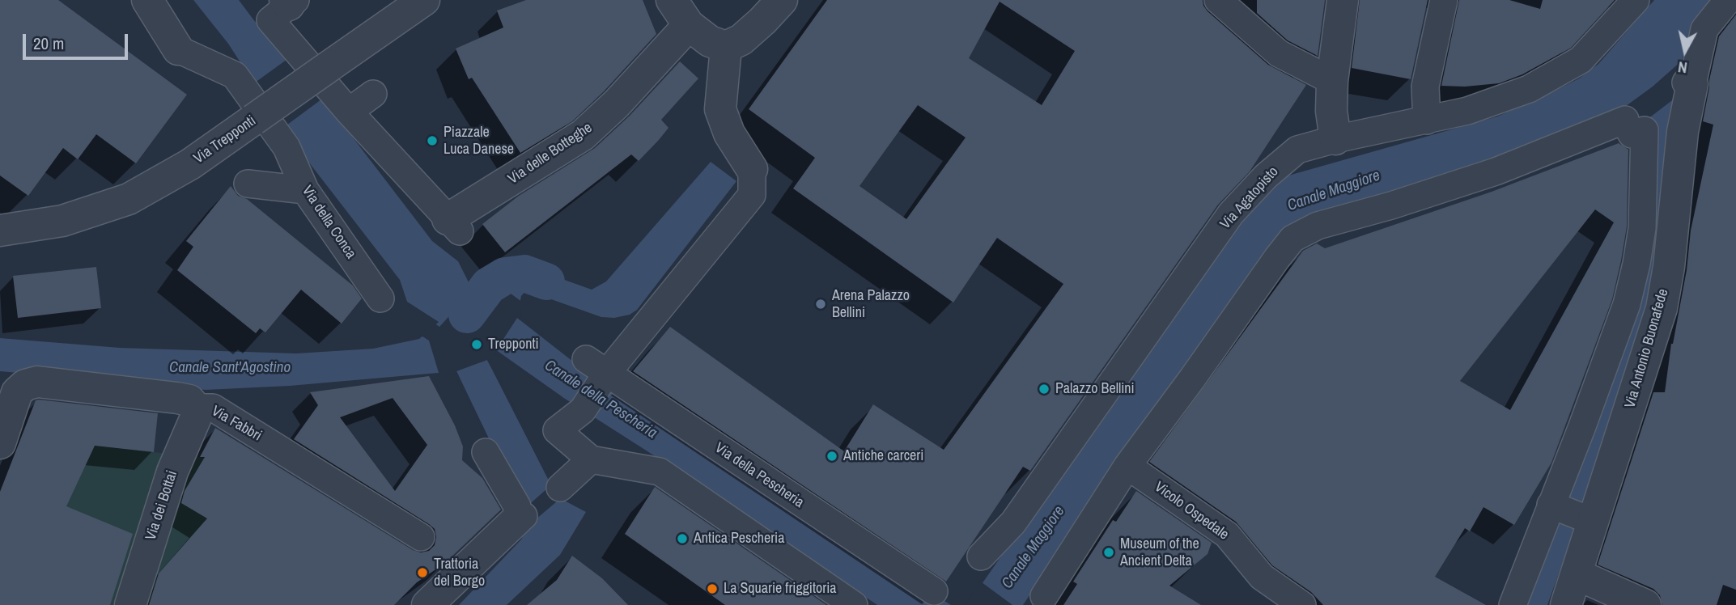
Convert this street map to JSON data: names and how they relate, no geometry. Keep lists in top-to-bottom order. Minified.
{"streets":{"street":["Via Trepponti","Via delle Botteghe","Via Agatopisto","Via della Conca","Via Antonio Buonafede","Via Fabbri","Via della Pescheria","Via dei Bottai","Vicolo Ospedale"]},"crossings":[["Via Antonio Buonafede","Vicolo Ospedale"],["Via Fabbri","Via dei Bottai"]],"water":["Canale Maggiore","Canale Sant'Agostino","Canale della Pescheria"],"places":["Piazzale Luca Danese","Arena Palazzo Bellini","Trepponti","Palazzo Bellini","Antiche carceri","Antica Pescheria","Museum of the Ancient Delta","Trattoria del Borgo","La Squarie friggitoria"],"scale_bar":"20 m","north":"bottom"}
